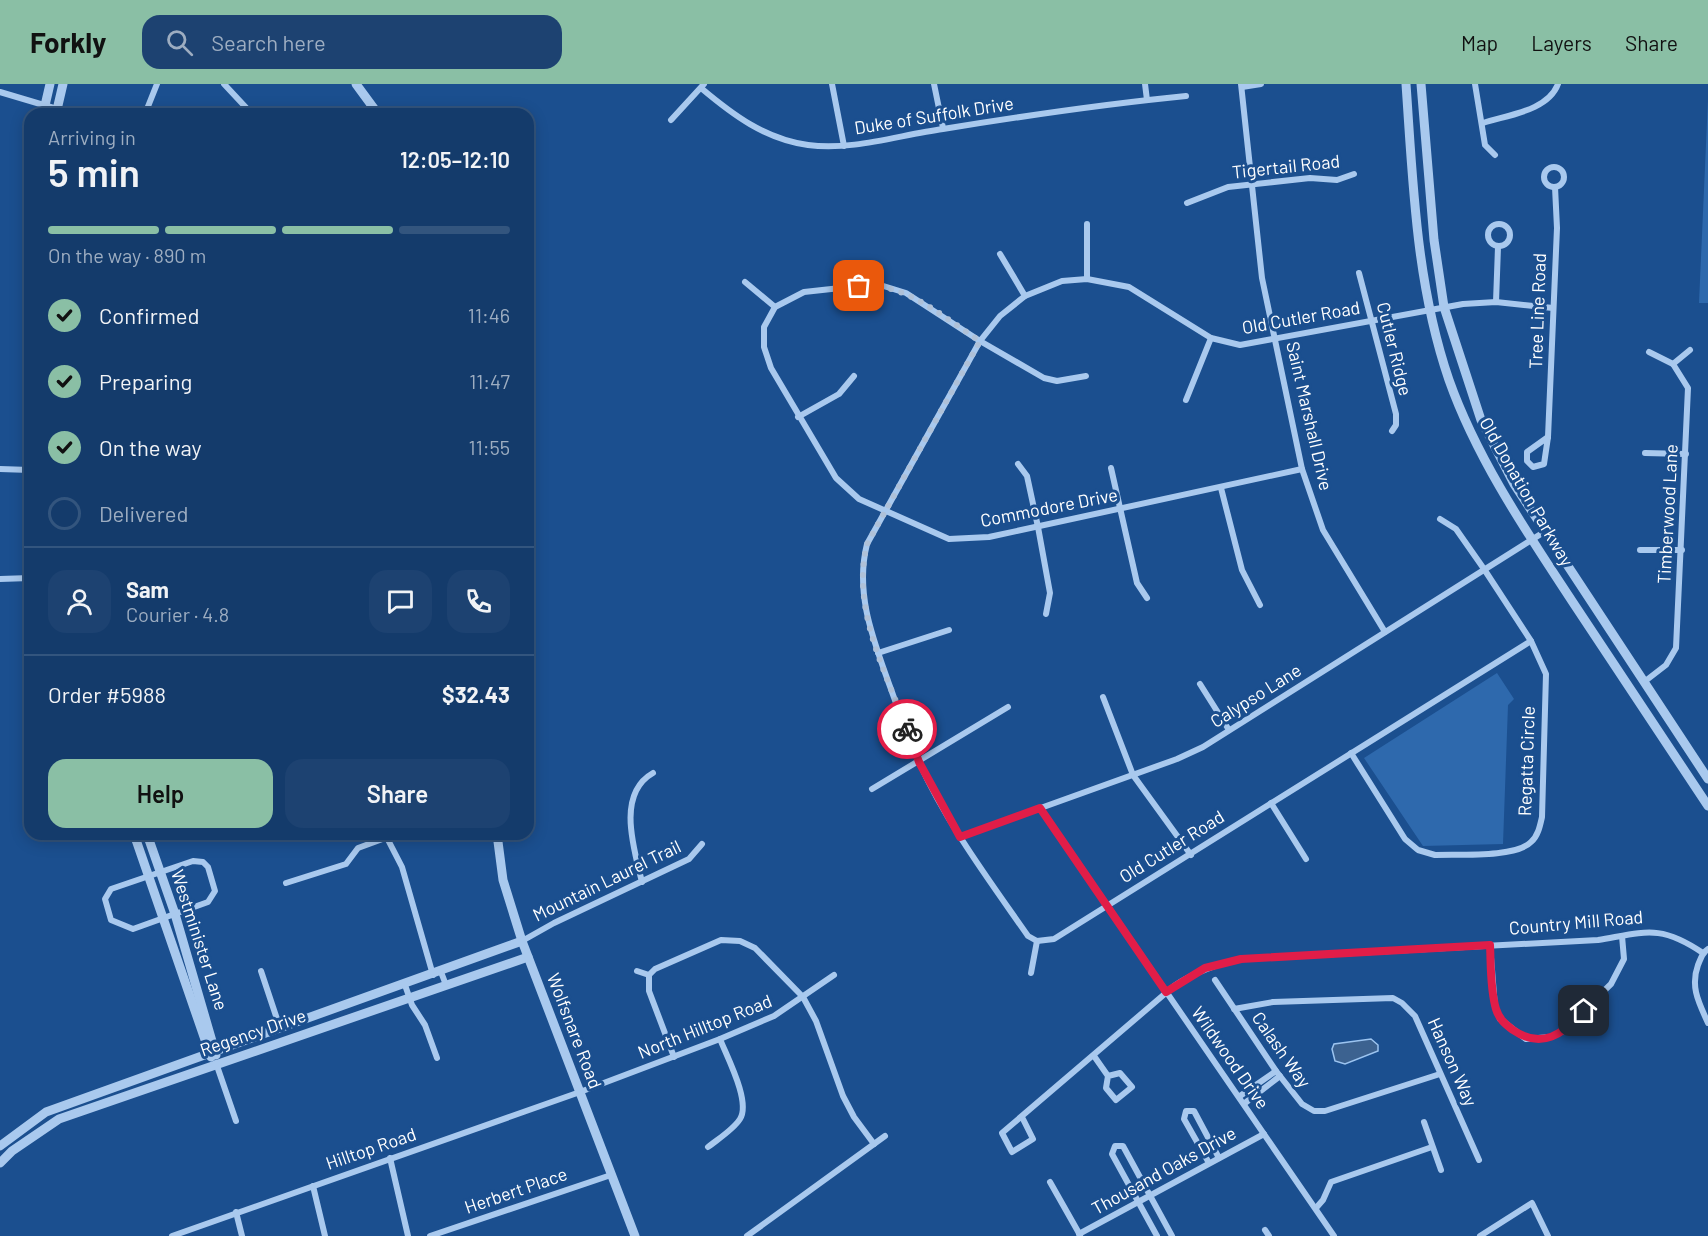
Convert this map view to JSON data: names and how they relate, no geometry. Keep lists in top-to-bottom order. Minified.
{"streets":{"street":["Duke of Suffolk Drive","Tigertail Road","Tree Line Road","Old Cutler Road","Cutler Ridge","Saint Marshall Drive","Old Donation Parkway","Commodore Drive","Timberwood Lane","Calypso Lane","Regatta Circle","Mountain Laurel Trail","Country Mill Road","Westminister Lane","North Hilltop Road","Wolfsnare Road","Regency Drive","Calash Way","Wildwood Drive","Hanson Way","Hilltop Road","Thousand Oaks Drive","Herbert Place"]},"crossings":[["Tigertail Road","Saint Marshall Drive"],["Tree Line Road","Old Cutler Road"],["Old Cutler Road","Cutler Ridge"],["Old Cutler Road","Saint Marshall Drive"],["Old Cutler Road","Old Donation Parkway"],["Old Cutler Road","Commodore Drive"],["Old Cutler Road","Calypso Lane"],["Old Cutler Road","Regatta Circle"],["Old Cutler Road","Wildwood Drive"],["Saint Marshall Drive","Commodore Drive"],["Saint Marshall Drive","Calypso Lane"],["Old Donation Parkway","Timberwood Lane"],["Old Donation Parkway","Calypso Lane"],["Calypso Lane","Regatta Circle"],["Calypso Lane","Wildwood Drive"],["Mountain Laurel Trail","Wolfsnare Road"],["Mountain Laurel Trail","Regency Drive"],["Country Mill Road","Wildwood Drive"],["Westminister Lane","Regency Drive"],["North Hilltop Road","Wolfsnare Road"],["North Hilltop Road","Hilltop Road"],["Wolfsnare Road","Regency Drive"],["Wolfsnare Road","Hilltop Road"],["Wolfsnare Road","Herbert Place"],["Calash Way","Hanson Way"],["Wildwood Drive","Thousand Oaks Drive"]],"page":{"header":"Forkly","search":"Search here","nav":["Map","Layers","Share"],"heading":["5 min","Arriving in","12:05–12:10"],"panel":["Sam","Courier · 4.8","Order #5988","$32.43"],"bar":"On the way · 890 m","list":[["Confirmed","11:46"],["Preparing","11:47"],["On the way","11:55"],"Delivered"],"buttons":["Help","Share"]}}
